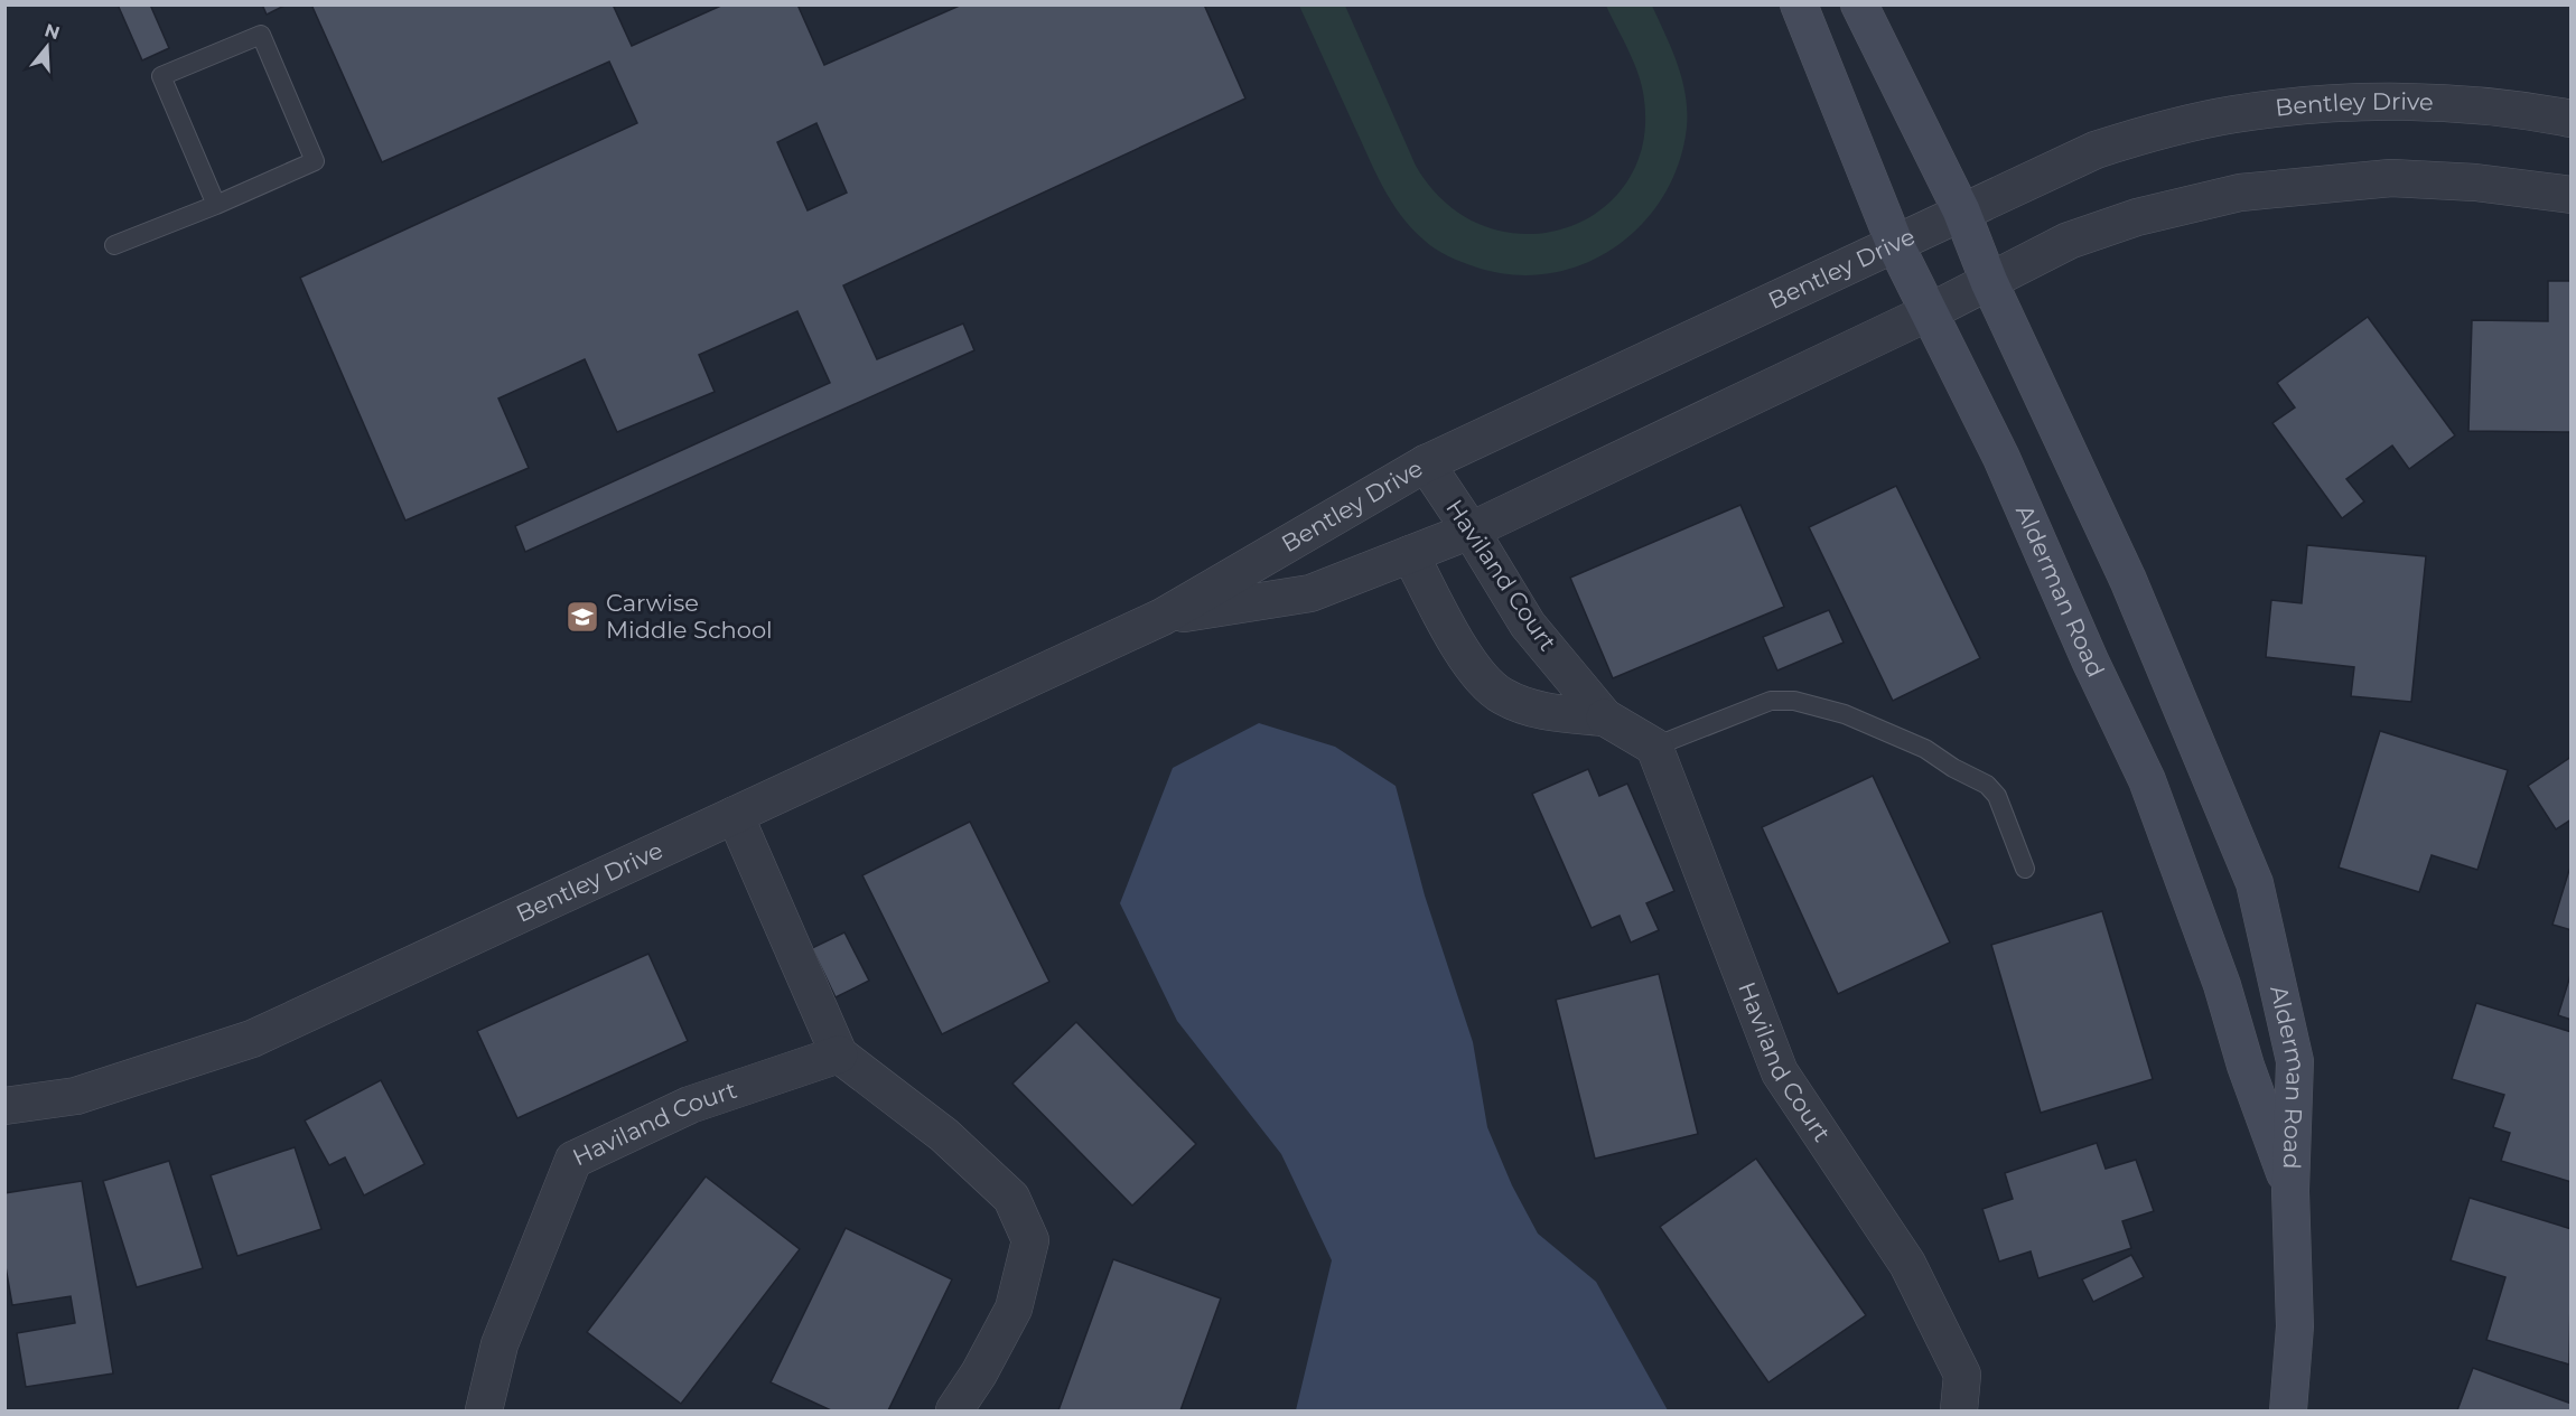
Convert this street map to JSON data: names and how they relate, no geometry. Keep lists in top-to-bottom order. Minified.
{"streets":{"street":["Bentley Drive","Haviland Court","Alderman Road"]},"crossings":[["Bentley Drive","Haviland Court"],["Bentley Drive","Alderman Road"]],"places":{"school or university":["Carwise Middle School"]},"north":"top"}
